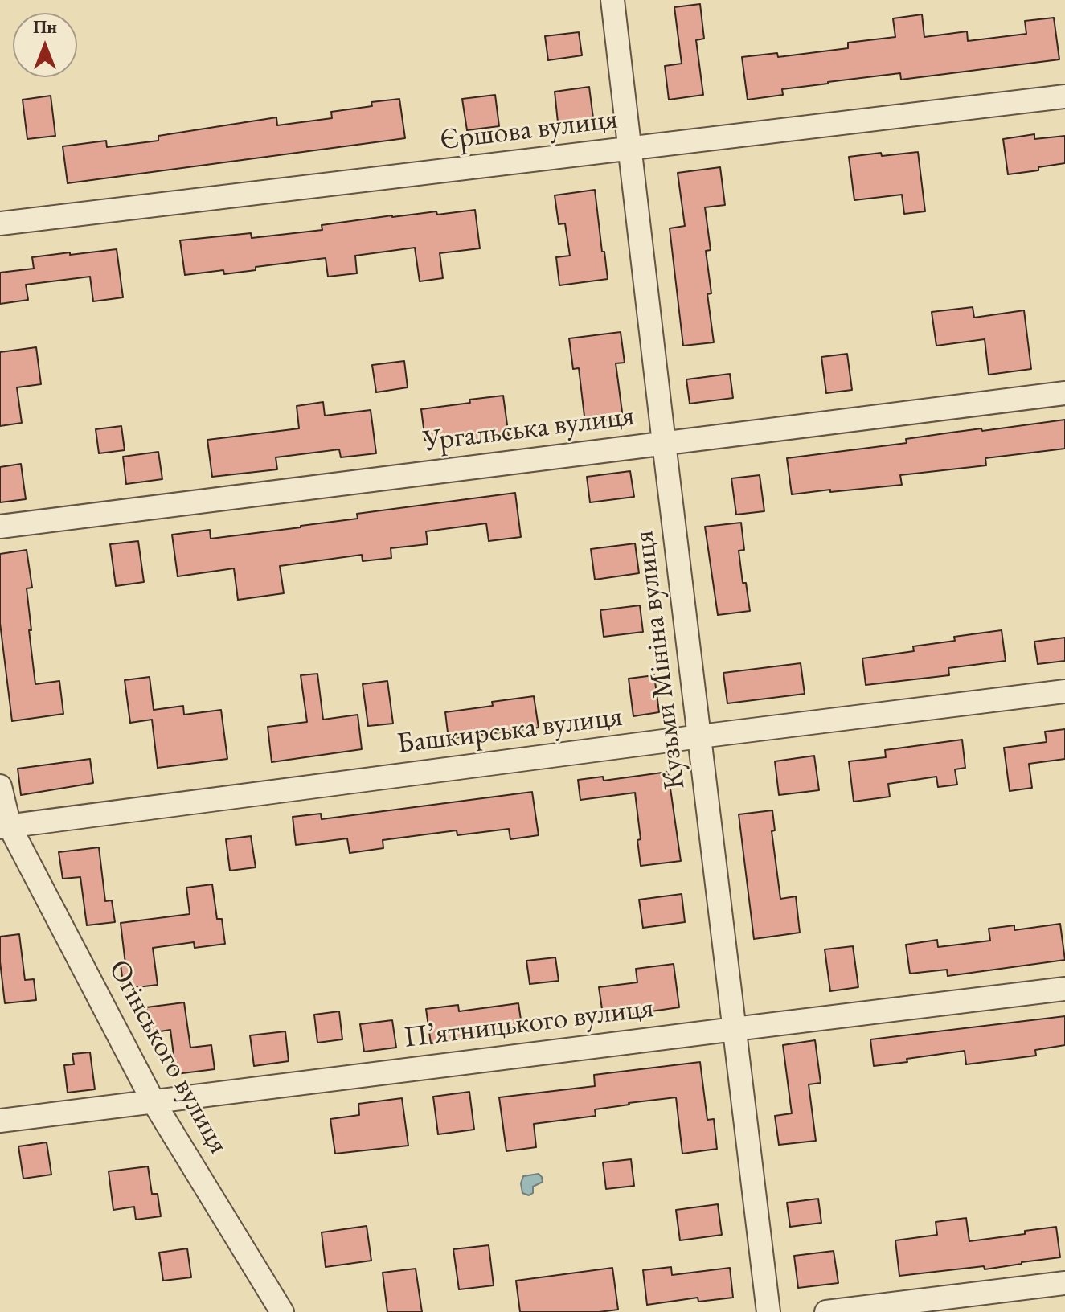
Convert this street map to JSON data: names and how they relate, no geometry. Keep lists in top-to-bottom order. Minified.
{"streets":{"street":["Єршова вулиця","Ургальська вулиця","Кузьми Мініна вулиця","Башкирська вулиця","П’ятницького вулиця","Огінського вулиця"]},"crossings":[["Єршова вулиця","Кузьми Мініна вулиця"],["Ургальська вулиця","Кузьми Мініна вулиця"],["Кузьми Мініна вулиця","Башкирська вулиця"],["Кузьми Мініна вулиця","П’ятницького вулиця"],["Башкирська вулиця","Огінського вулиця"],["П’ятницького вулиця","Огінського вулиця"]],"north":"top"}
